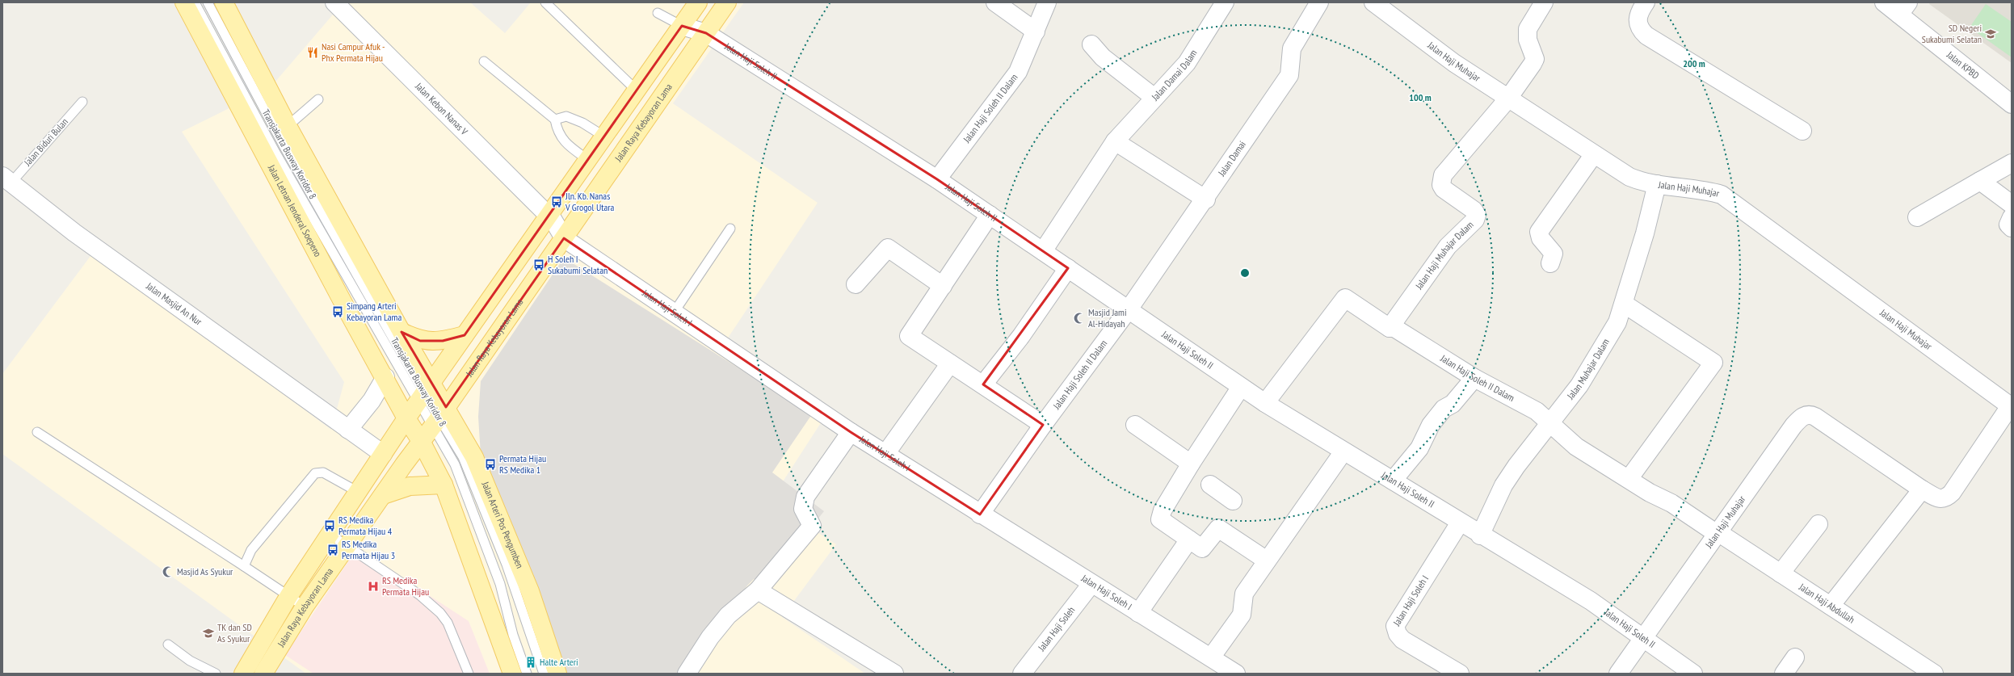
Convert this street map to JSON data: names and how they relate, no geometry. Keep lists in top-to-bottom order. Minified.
{"streets":{"main road":["Jalan Raya Kebayoran Lama","Jalan Letnan Jenderal Soepeno","Jalan Arteri Pos Pengumben"],"street":["Jalan Haji Soleh II","Jalan Haji Muhajar","Jalan KPBD","Jalan Damai Dalam","Jalan Haji Soleh II Dalam","Jalan Kebon Nanas V","Jalan Damai","Jalan Haji Muhajar Dalam","Jalan Masjid An Nur","Jalan Haji Soleh I","Jalan Muhajar Dalam","Jalan Haji Abdullah","Jalan Haji Soleh"],"lane":["Jalan Biduri Bulan","Transjakarta Busway Koridor 8"]},"crossings":[["Jalan Haji Soleh II","Jalan Haji Muhajar"],["Jalan Haji Soleh II","Jalan Damai Dalam"],["Jalan Haji Soleh II","Jalan Haji Soleh II Dalam"],["Jalan Haji Soleh II","Jalan Raya Kebayoran Lama"],["Jalan Haji Soleh II","Jalan Damai"],["Jalan Haji Soleh II","Jalan Haji Soleh I"],["Jalan Haji Soleh II","Jalan Muhajar Dalam"],["Jalan Haji Muhajar","Jalan Haji Soleh II Dalam"],["Jalan Haji Muhajar","Jalan Haji Muhajar Dalam"],["Jalan Haji Muhajar","Jalan Muhajar Dalam"],["Jalan Haji Muhajar","Jalan Haji Abdullah"],["Jalan Haji Soleh II Dalam","Jalan Damai"],["Jalan Haji Soleh II Dalam","Jalan Haji Muhajar Dalam"],["Jalan Haji Soleh II Dalam","Jalan Haji Soleh I"],["Jalan Haji Soleh II Dalam","Jalan Muhajar Dalam"],["Jalan Haji Soleh II Dalam","Jalan Haji Abdullah"],["Jalan Kebon Nanas V","Jalan Raya Kebayoran Lama"],["Jalan Kebon Nanas V","Jalan Haji Soleh I"],["Jalan Raya Kebayoran Lama","Transjakarta Busway Koridor 8"],["Jalan Raya Kebayoran Lama","Jalan Letnan Jenderal Soepeno"],["Jalan Raya Kebayoran Lama","Jalan Masjid An Nur"],["Jalan Raya Kebayoran Lama","Jalan Haji Soleh I"],["Jalan Raya Kebayoran Lama","Jalan Arteri Pos Pengumben"],["Jalan Biduri Bulan","Jalan Masjid An Nur"],["Transjakarta Busway Koridor 8","Jalan Arteri Pos Pengumben"],["Jalan Haji Soleh I","Jalan Haji Soleh"]],"places":{"school or university":["SD Negeri Sukabumi Selatan","TK dan SD As Syukur"],"restaurant":["Nasi Campur Afuk - Phx Permata Hijau"],"bus stop":["Jln. Kb. Nanas V Grogol Utara","H Soleh I Sukabumi Selatan","Simpang Arteri Kebayoran Lama","Permata Hijau RS Medika 1","RS Medika Permata Hijau 4","RS Medika Permata Hijau 3"],"mosque":["Masjid Jami Al-Hidayah","Masjid As Syukur"],"hospital":["RS Medika Permata Hijau"],"building":["Halte Arteri"]},"rings":["200 m","100 m"]}
